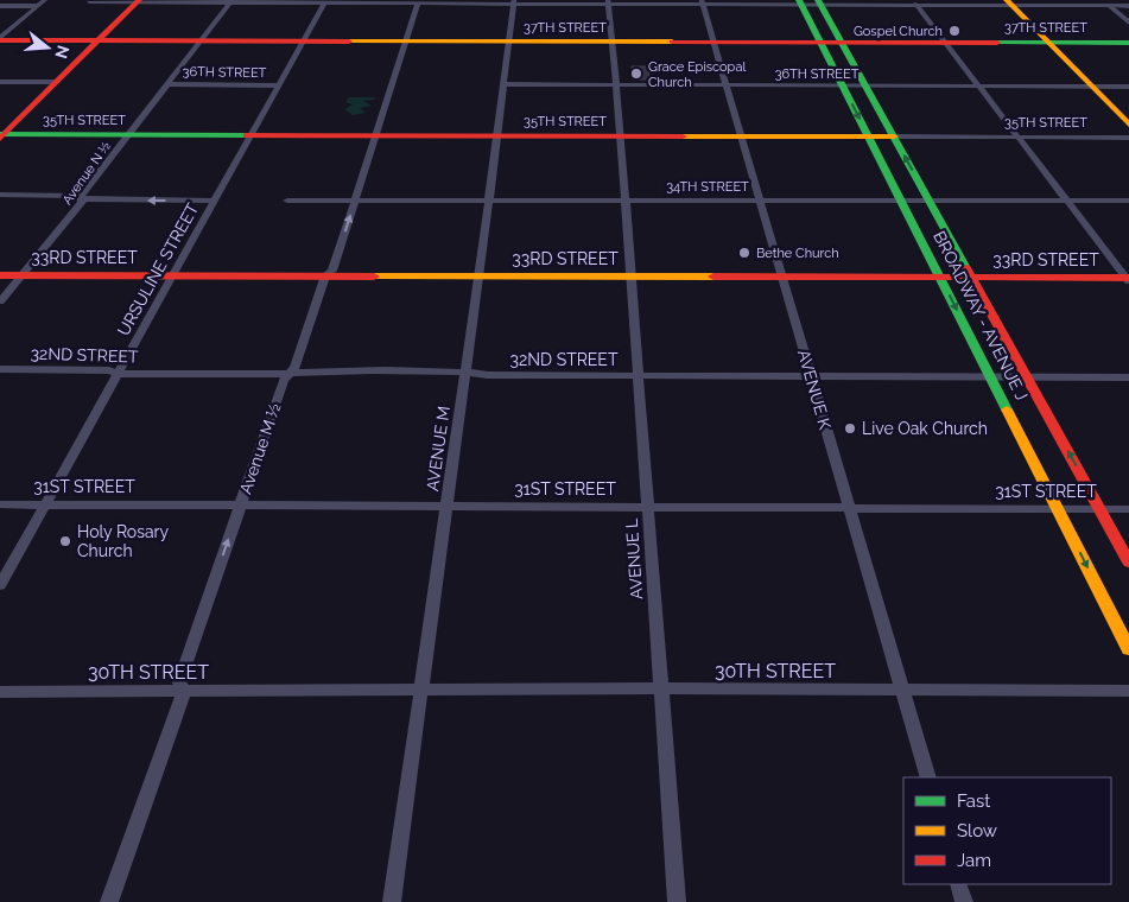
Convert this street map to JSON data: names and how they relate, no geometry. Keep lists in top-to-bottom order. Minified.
{"streets":{"main road":["37TH STREET","35TH STREET","33RD STREET","BROADWAY - AVENUE J"],"street":["36TH STREET","Avenue N ½","34TH STREET","URSULINE STREET","32ND STREET","AVENUE K","Avenue M ½","AVENUE M","31ST STREET","AVENUE L","30TH STREET"]},"crossings":[["37TH STREET","Avenue N ½"],["37TH STREET","URSULINE STREET"],["37TH STREET","BROADWAY - AVENUE J"],["37TH STREET","AVENUE K"],["37TH STREET","Avenue M ½"],["37TH STREET","AVENUE M"],["37TH STREET","AVENUE L"],["36TH STREET","Avenue N ½"],["36TH STREET","URSULINE STREET"],["36TH STREET","BROADWAY - AVENUE J"],["36TH STREET","AVENUE K"],["36TH STREET","AVENUE M"],["36TH STREET","AVENUE L"],["35TH STREET","Avenue N ½"],["35TH STREET","URSULINE STREET"],["35TH STREET","BROADWAY - AVENUE J"],["35TH STREET","AVENUE K"],["35TH STREET","Avenue M ½"],["35TH STREET","AVENUE M"],["35TH STREET","AVENUE L"],["Avenue N ½","33RD STREET"],["34TH STREET","BROADWAY - AVENUE J"],["34TH STREET","AVENUE K"],["34TH STREET","Avenue M ½"],["34TH STREET","AVENUE M"],["34TH STREET","AVENUE L"],["33RD STREET","URSULINE STREET"],["33RD STREET","BROADWAY - AVENUE J"],["33RD STREET","AVENUE K"],["33RD STREET","Avenue M ½"],["33RD STREET","AVENUE M"],["33RD STREET","AVENUE L"],["URSULINE STREET","32ND STREET"],["URSULINE STREET","31ST STREET"],["BROADWAY - AVENUE J","32ND STREET"],["BROADWAY - AVENUE J","31ST STREET"],["32ND STREET","AVENUE K"],["32ND STREET","Avenue M ½"],["32ND STREET","AVENUE M"],["32ND STREET","AVENUE L"],["AVENUE K","31ST STREET"],["AVENUE K","30TH STREET"],["Avenue M ½","31ST STREET"],["Avenue M ½","30TH STREET"],["AVENUE M","31ST STREET"],["AVENUE M","30TH STREET"],["31ST STREET","AVENUE L"],["AVENUE L","30TH STREET"]],"places":["Gospel Church","Grace Episcopal Church","Bethe Church","Live Oak Church","Holy Rosary Church"],"legend":["Fast","Slow","Jam"],"north":"right"}
